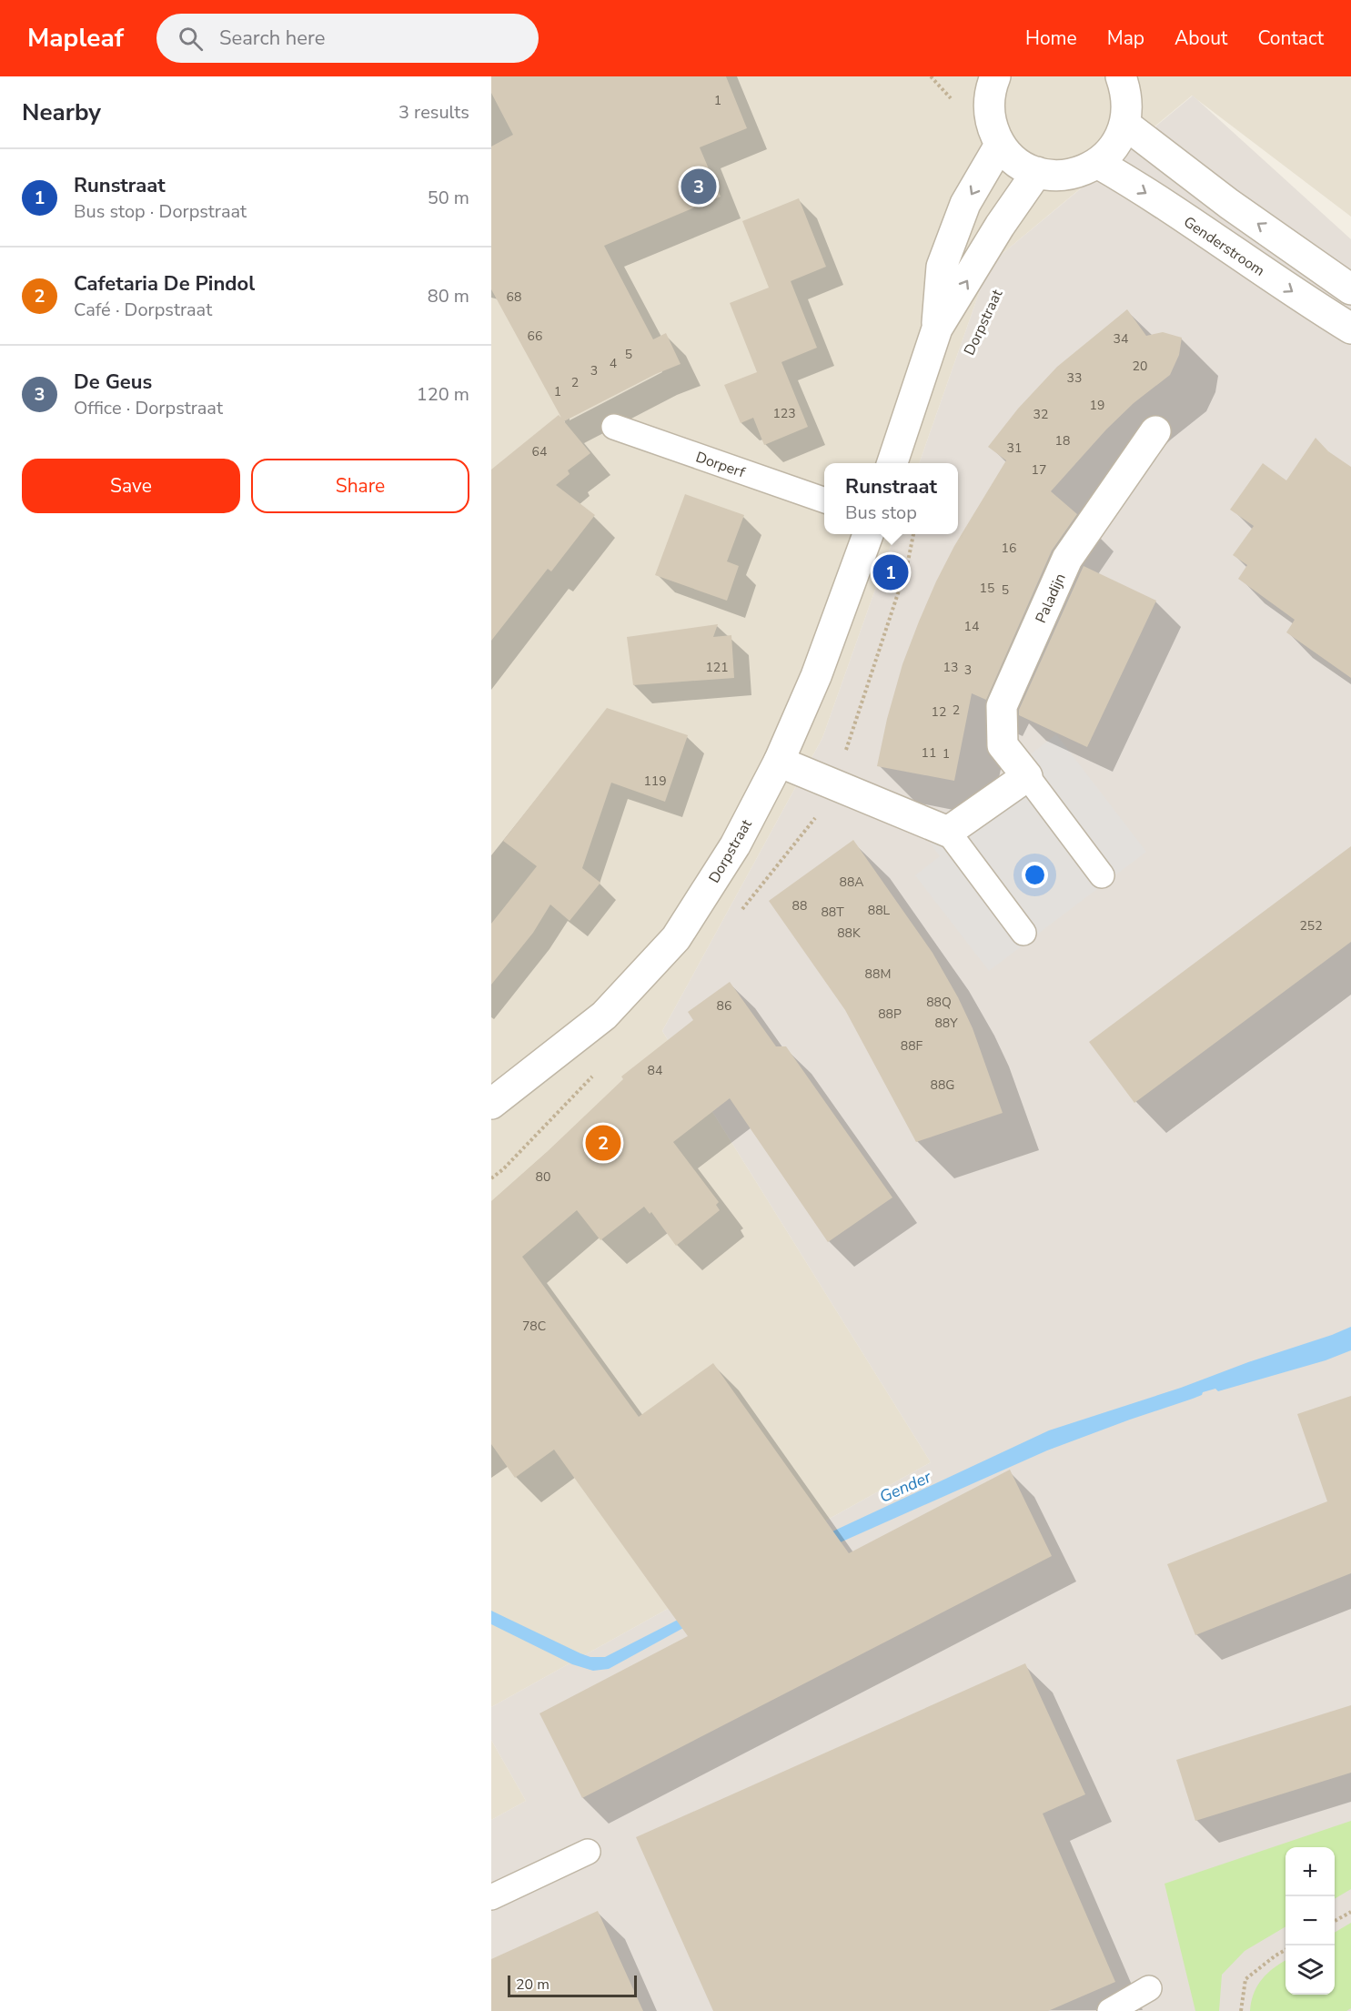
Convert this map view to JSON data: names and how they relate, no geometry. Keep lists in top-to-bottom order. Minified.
{"streets":{"street":["Genderstroom","Dorpstraat","Paladijn"],"lane":["Dorperf"]},"water":["Gender"],"house_numbers":["1","68","66","34","5","4","20","3","33","2","1","19","123","32","18","31","64","17","16","15","5","14","121","13","3","2","12","11","1","119","88A","88","88L","88T","252","88K","88M","88Q","86","88P","88Y","88F","84","88G","80","78C"],"scale_bar":"20 m","page":{"header":"Mapleaf","search":"Search here","nav":["Home","Map","About","Contact"],"heading":["Nearby","3 results"],"list":[{"mark":"1","name":"Runstraat","note":"Bus stop · Dorpstraat","value":"50 m"},{"mark":"2","name":"Cafetaria De Pindol","note":"Café · Dorpstraat","value":"80 m"},{"mark":"3","name":"De Geus","note":"Office · Dorpstraat","value":"120 m"}],"pins":["3","1","2"],"buttons":["Save","Share"],"popup":["Runstraat","Bus stop"],"map_buttons":["+","−"],"scale":"20 m"}}
